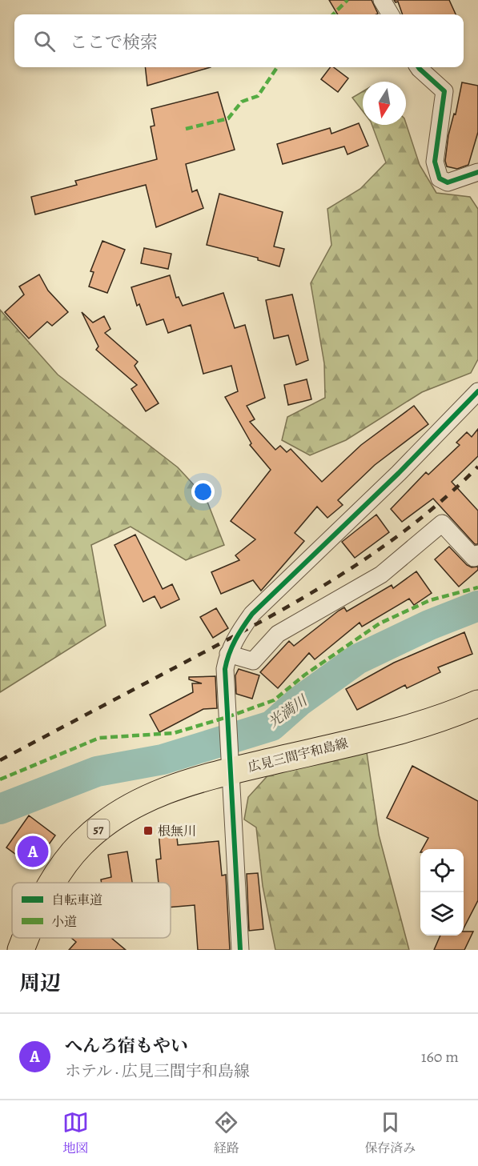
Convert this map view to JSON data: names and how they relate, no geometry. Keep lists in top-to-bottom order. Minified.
{"streets":{"main road":["広見三間宇和島線","57"]},"water":["光満川"],"places":{"transit":["根無川"]},"legend":["自転車道","小道"],"north":"bottom","page":{"search":"ここで検索","pins":"A","heading":"周辺","list":[{"mark":"A","name":"へんろ宿もやい","note":"ホテル · 広見三間宇和島線","value":"160 m"}],"nav":["地図","経路","保存済み"]}}
